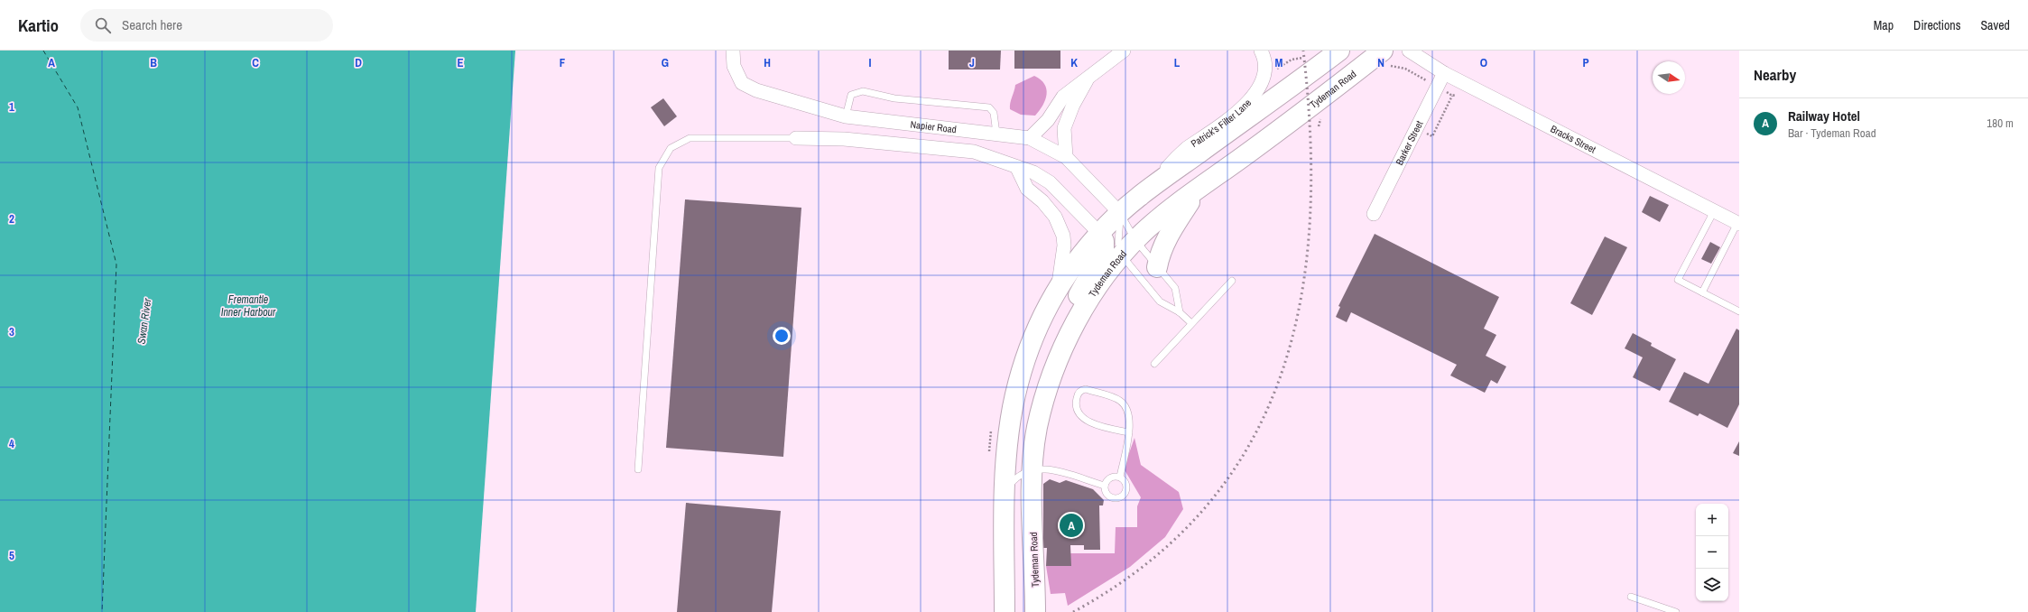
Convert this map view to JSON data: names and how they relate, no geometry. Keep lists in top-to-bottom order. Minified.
{"streets":{"main road":["Tydeman Road"],"street":["Patrick's Filter Lane","Napier Road","Bracks Street","Barker Street"]},"crossings":[["Bracks Street","Barker Street"]],"water":["Fremantle Inner Harbour","Swan River"],"north":"right","page":{"header":"Kartio","search":"Search here","nav":["Map","Directions","Saved"],"heading":"Nearby","list":[{"mark":"A","name":"Railway Hotel","note":"Bar · Tydeman Road","value":"180 m"}],"map_buttons":["+","−"],"pins":"A"},"grid":{"columns":["A","B","C","D","E","F","G","H","I","J","K","L","M","N","O","P"],"rows":["1","2","3","4","5"]}}
